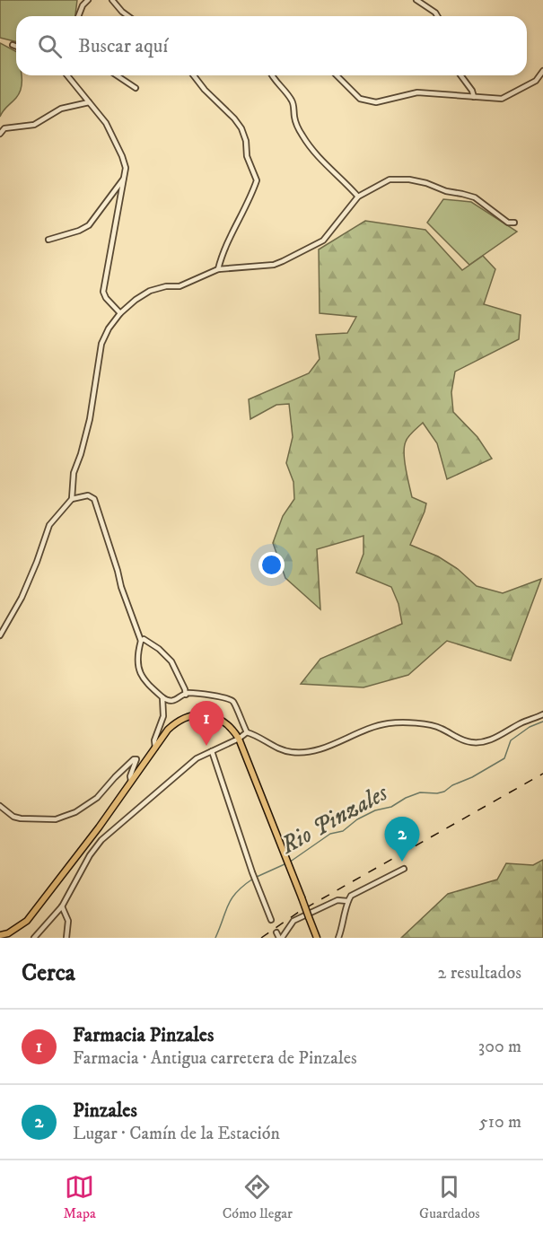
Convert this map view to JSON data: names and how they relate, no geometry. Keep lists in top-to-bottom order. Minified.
{"water":["Rio Pinzales"],"page":{"search":"Buscar aquí","pins":["1","2"],"heading":["Cerca","2 resultados"],"list":[{"mark":"1","name":"Farmacia Pinzales","note":"Farmacia · Antigua carretera de Pinzales","value":"300 m"},{"mark":"2","name":"Pinzales","note":"Lugar · Camín de la Estación","value":"510 m"}],"nav":["Mapa","Cómo llegar","Guardados"]}}
